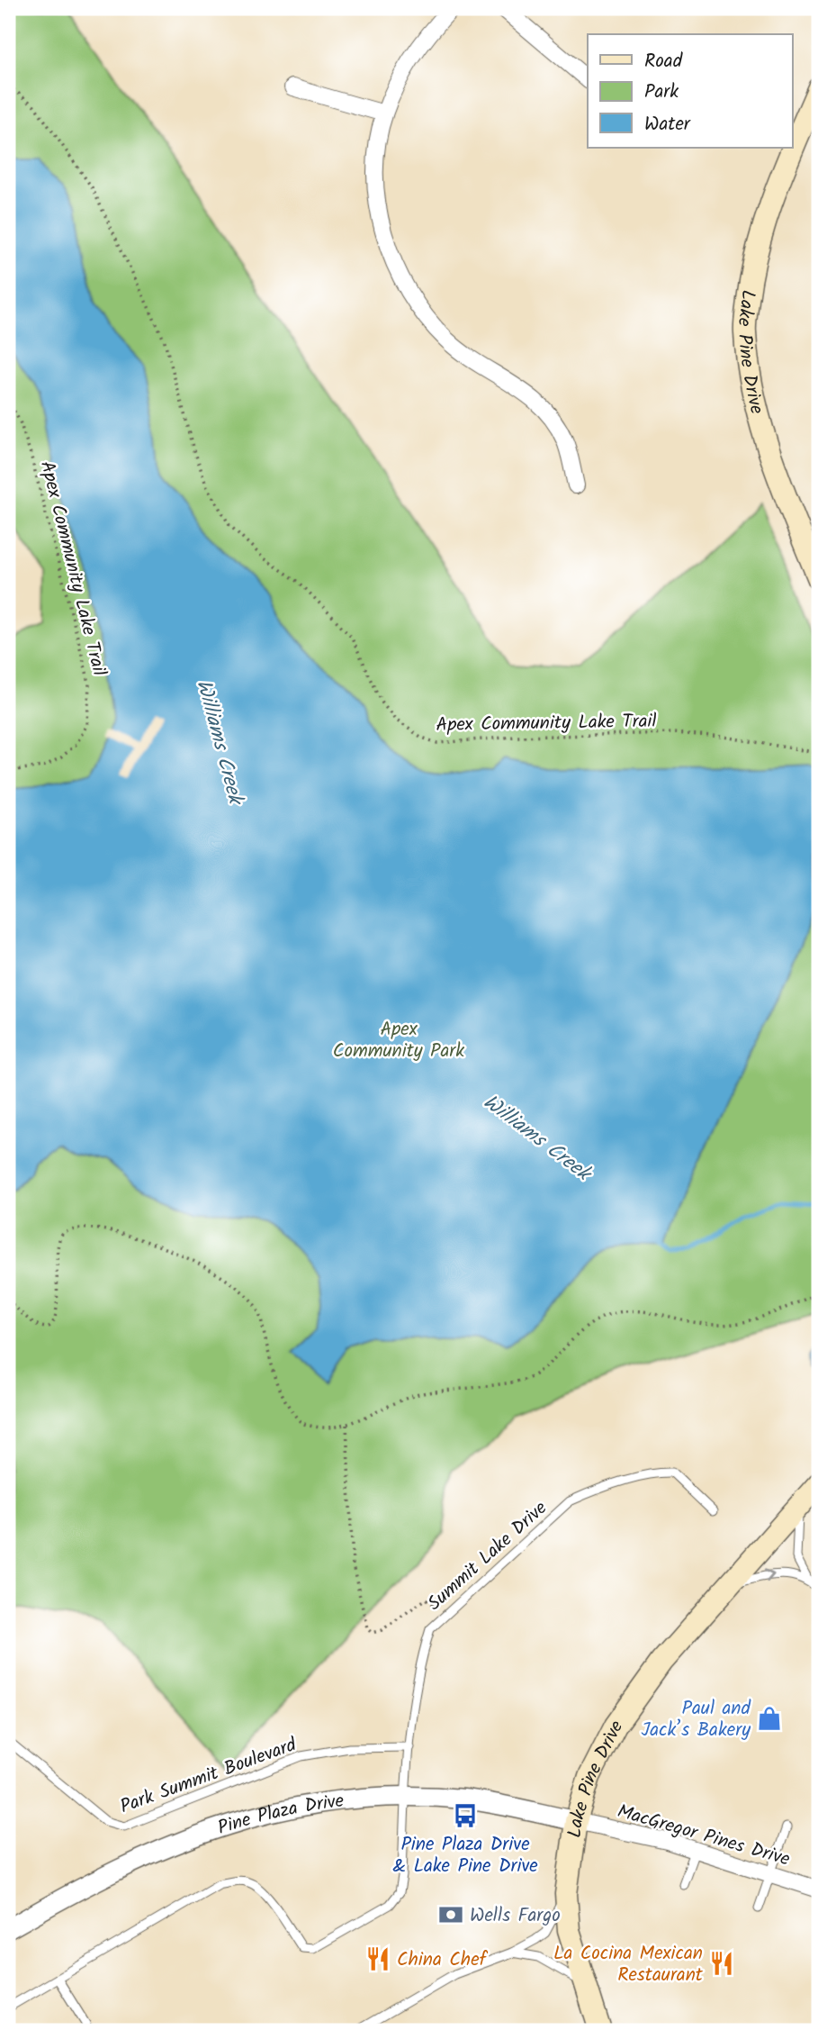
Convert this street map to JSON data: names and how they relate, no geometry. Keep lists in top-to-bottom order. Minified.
{"streets":{"main road":["Lake Pine Drive"],"street":["Pine Plaza Drive","MacGregor Pines Drive"],"lane":["Summit Lake Drive","Park Summit Boulevard"],"path":["Apex Community Lake Trail"]},"crossings":[["Lake Pine Drive","Pine Plaza Drive"],["Lake Pine Drive","MacGregor Pines Drive"],["Summit Lake Drive","Park Summit Boulevard"],["Summit Lake Drive","Pine Plaza Drive"],["Pine Plaza Drive","MacGregor Pines Drive"]],"water":["Williams Creek"],"parks":["Apex Community Park"],"places":{"shop":["Paul and Jack’s Bakery"],"bus stop":["Pine Plaza Drive & Lake Pine Drive"],"bank":["Wells Fargo"],"restaurant":["China Chef","La Cocina Mexican Restaurant"]},"legend":["Road","Park","Water"]}
